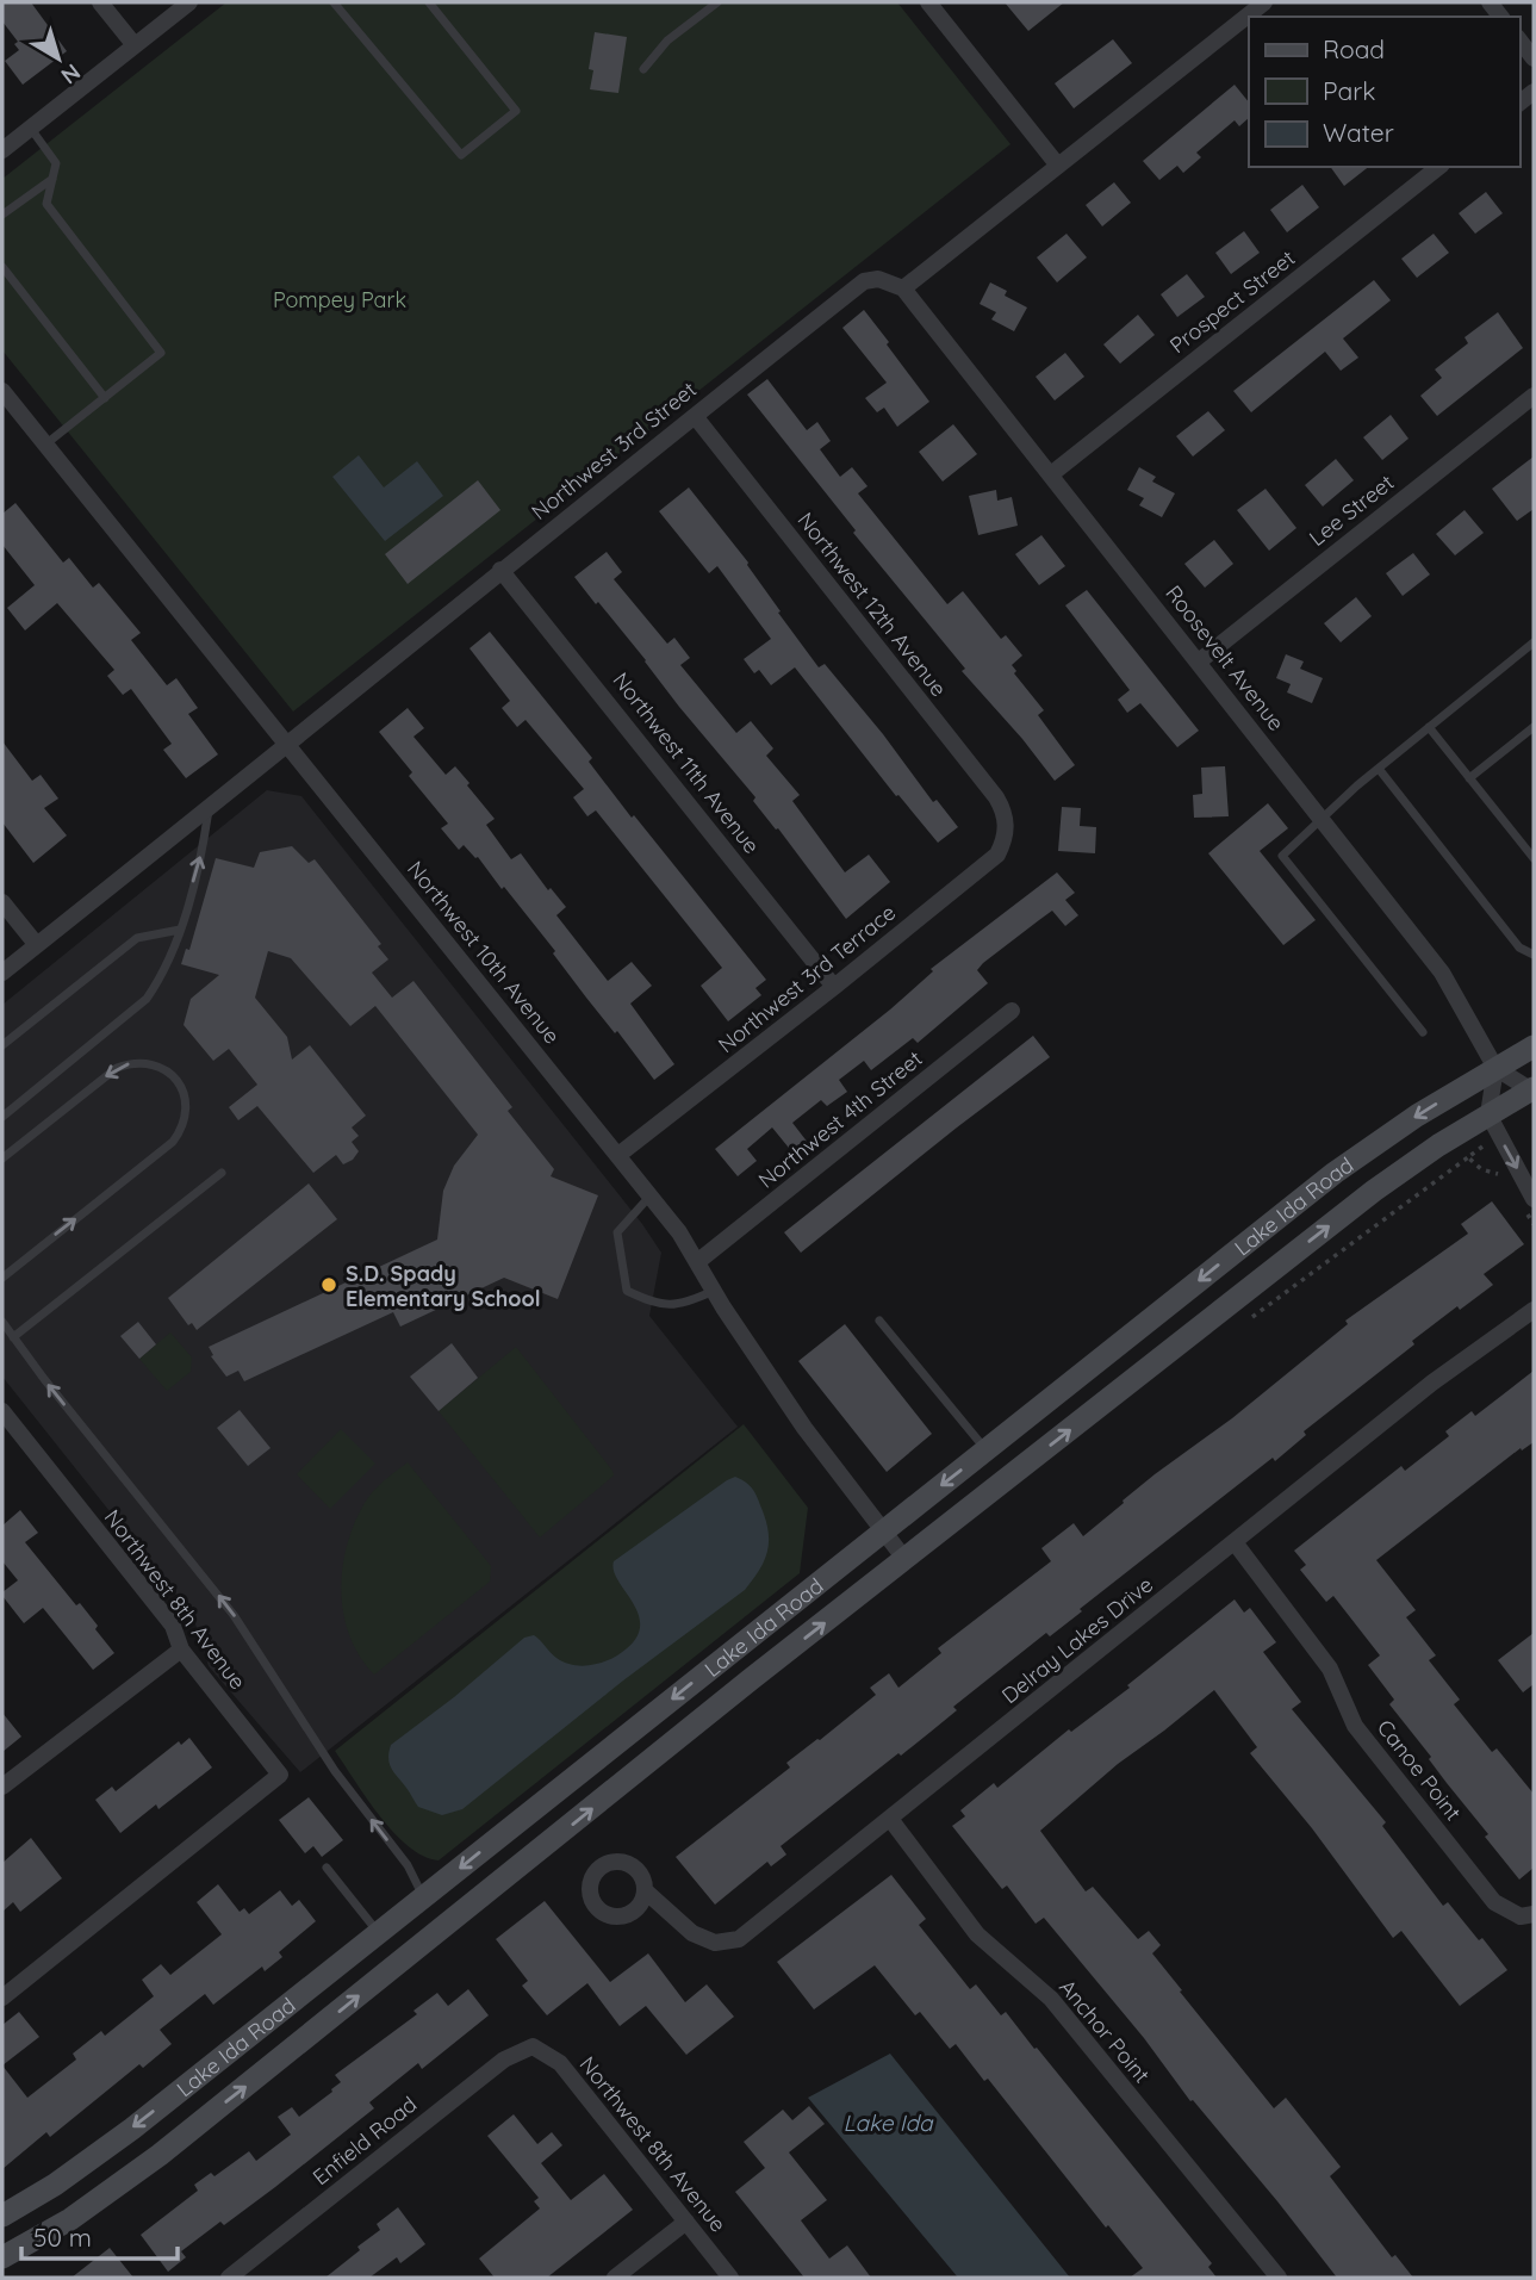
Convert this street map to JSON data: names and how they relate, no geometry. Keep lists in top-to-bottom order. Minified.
{"streets":{"street":["Prospect Street","Northwest 3rd Street","Lee Street","Northwest 12th Avenue","Roosevelt Avenue","Northwest 11th Avenue","Northwest 10th Avenue","Northwest 3rd Terrace","Northwest 4th Street","Lake Ida Road","Northwest 8th Avenue","Delray Lakes Drive","Canoe Point","Anchor Point","Enfield Road"]},"crossings":[["Prospect Street","Roosevelt Avenue"],["Northwest 3rd Street","Northwest 12th Avenue"],["Northwest 3rd Street","Roosevelt Avenue"],["Northwest 3rd Street","Northwest 11th Avenue"],["Northwest 3rd Street","Northwest 10th Avenue"],["Lee Street","Roosevelt Avenue"],["Northwest 12th Avenue","Northwest 3rd Terrace"],["Roosevelt Avenue","Lake Ida Road"],["Northwest 11th Avenue","Northwest 3rd Terrace"],["Northwest 10th Avenue","Northwest 3rd Terrace"],["Northwest 10th Avenue","Northwest 4th Street"],["Northwest 10th Avenue","Lake Ida Road"],["Northwest 8th Avenue","Enfield Road"],["Delray Lakes Drive","Canoe Point"],["Delray Lakes Drive","Anchor Point"]],"water":["Lake Ida"],"parks":["Pompey Park"],"places":["S.D. Spady Elementary School"],"legend":["Road","Park","Water"],"scale_bar":"50 m","north":"bottom right"}
